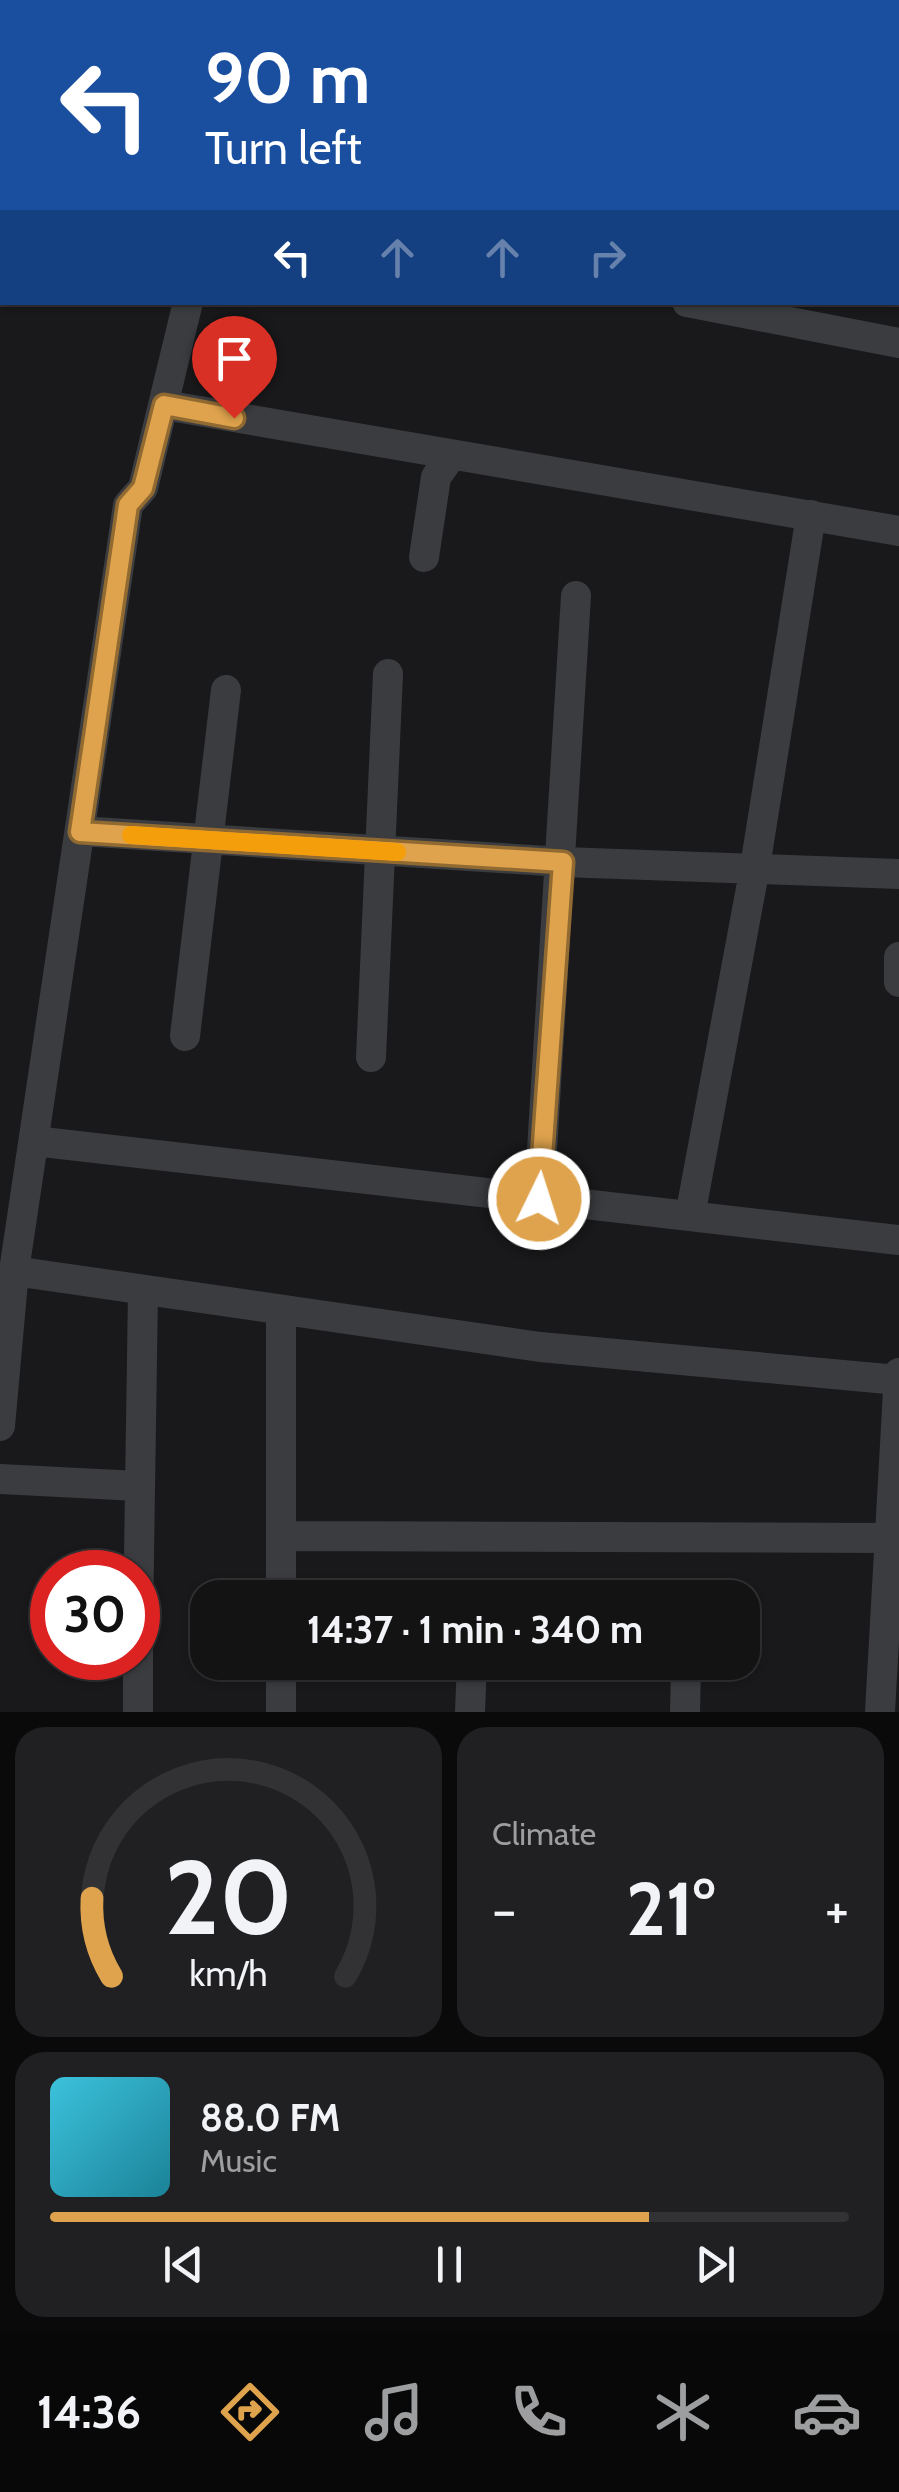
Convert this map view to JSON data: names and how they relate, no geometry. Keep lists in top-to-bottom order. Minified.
{"page":{"turn":["90 m","Turn left"],"limit":"30","trip":"14:37 · 1 min · 340 m","tile":"Climate","heat":["−","21°","+"],"song":["88.0 FM","Music"],"tabs":"14:36","gauge":["20","km/h"]}}
